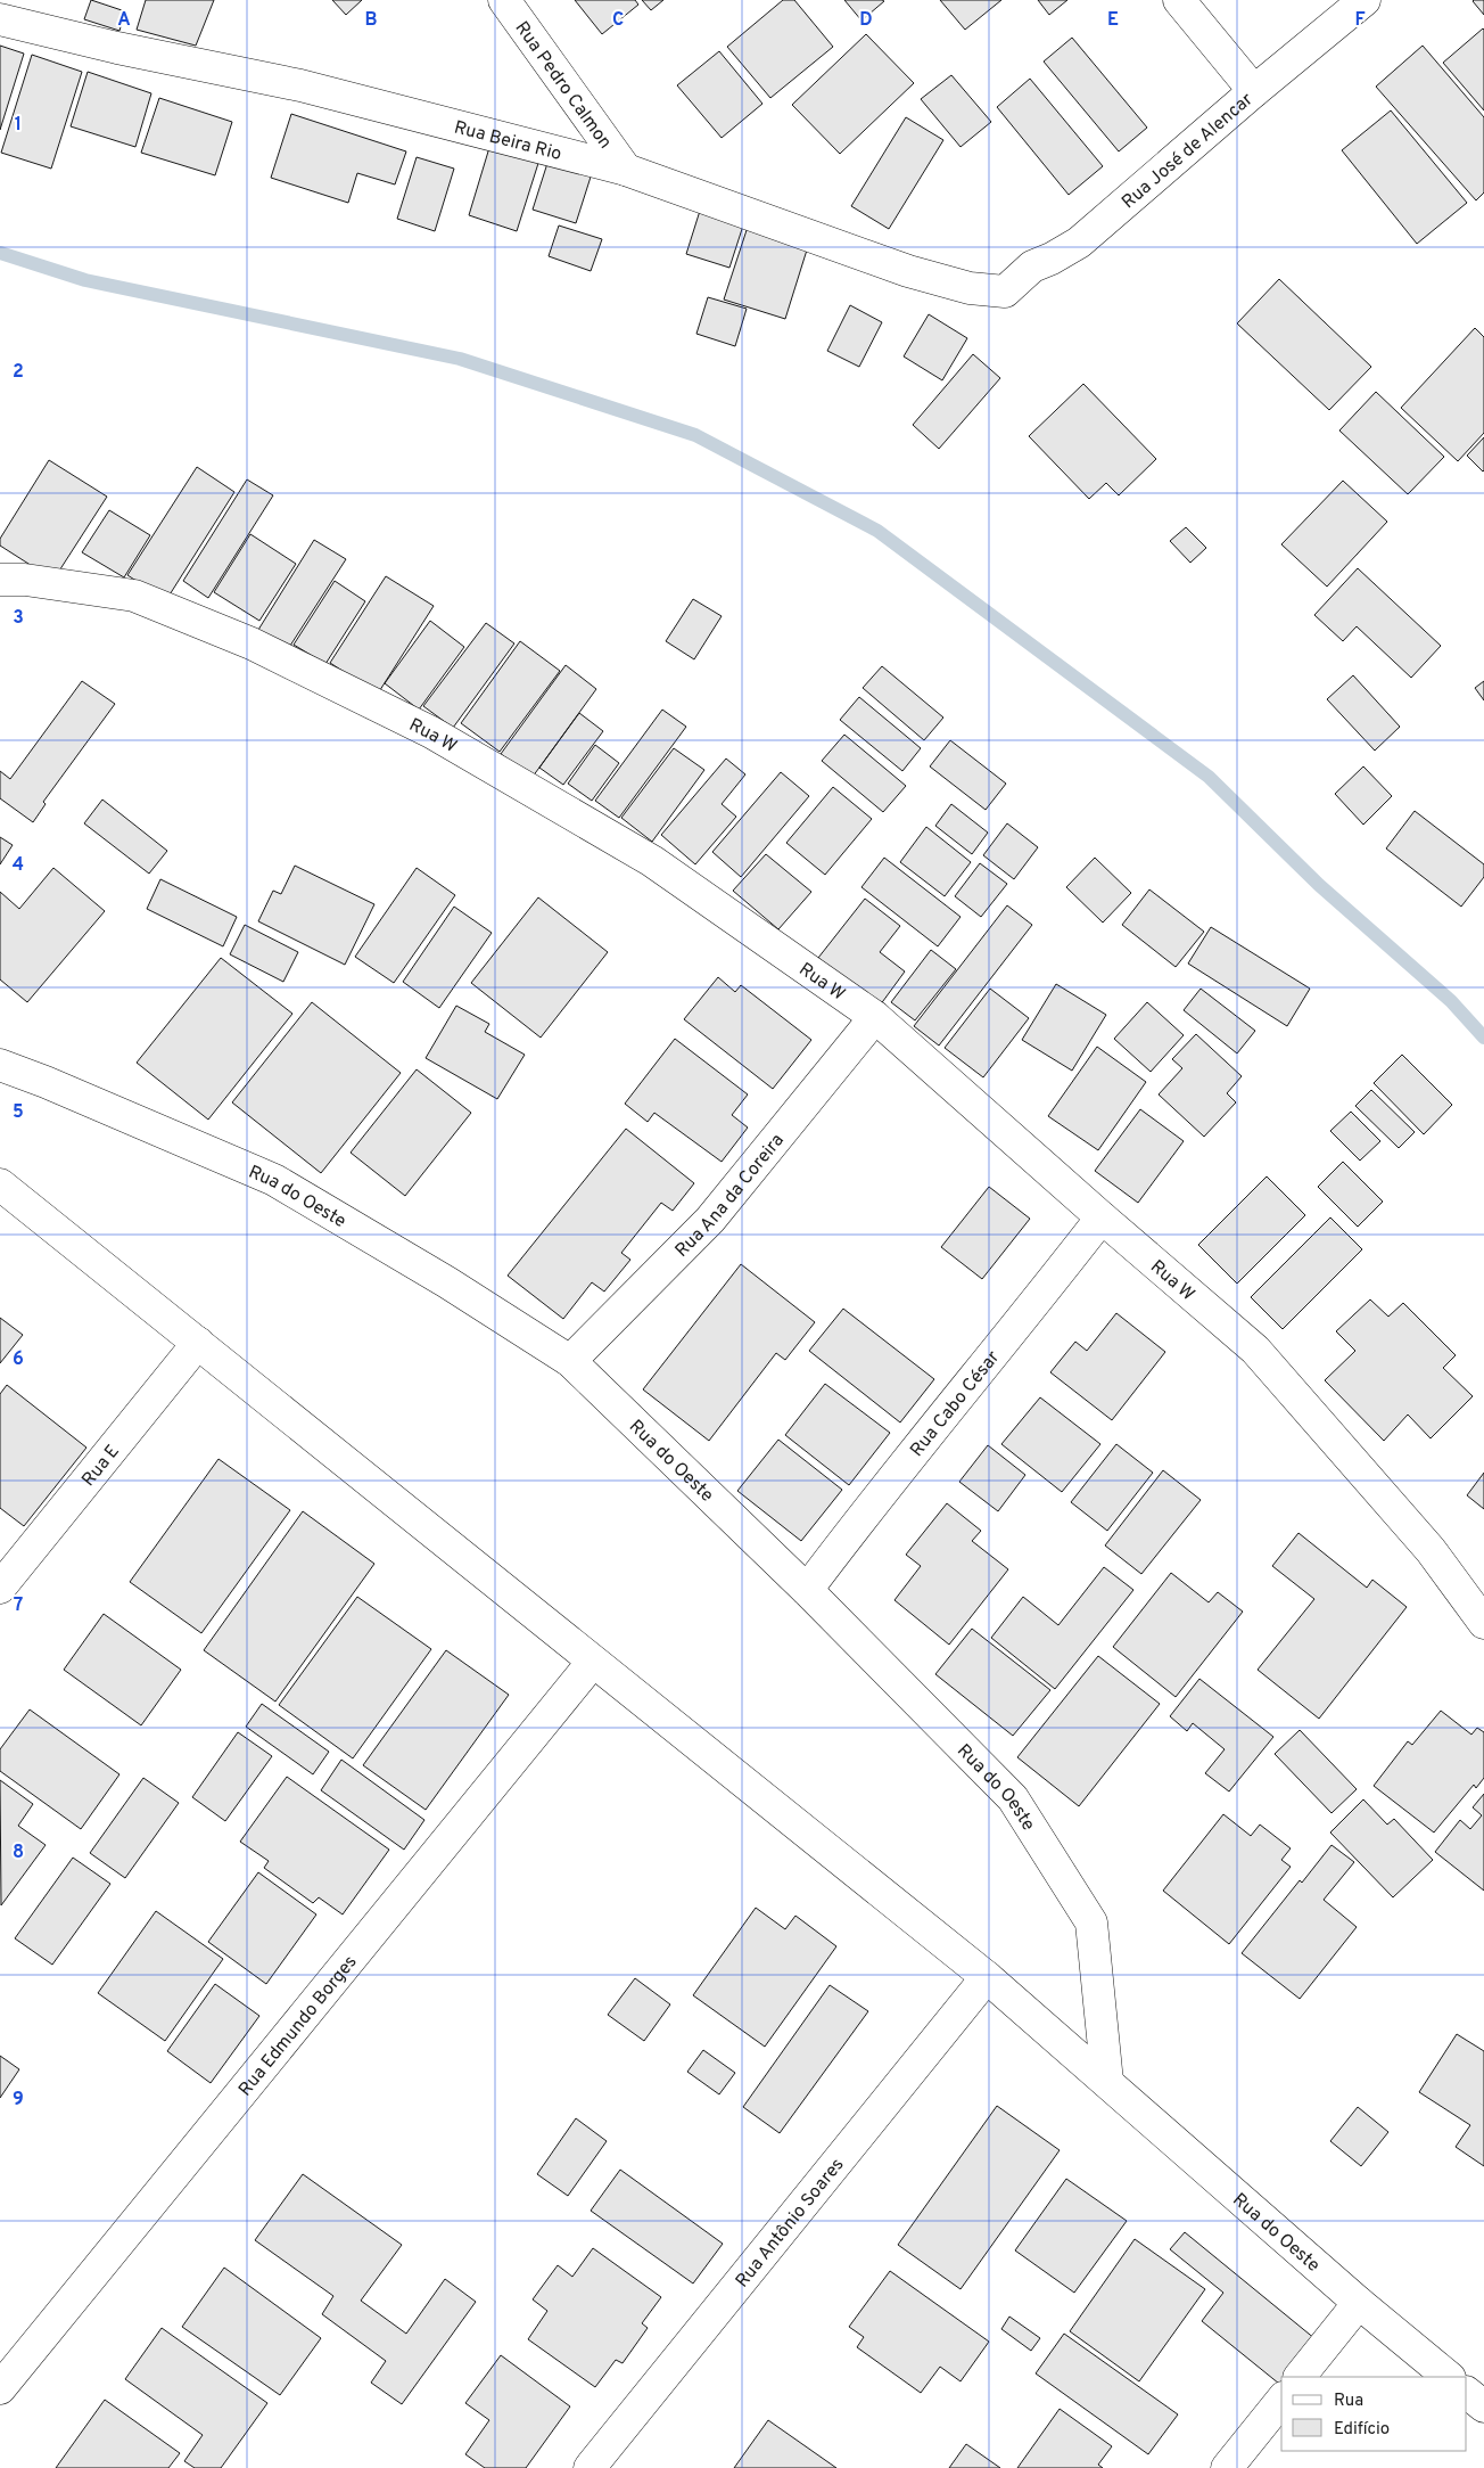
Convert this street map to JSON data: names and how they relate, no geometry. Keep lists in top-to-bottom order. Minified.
{"streets":{"street":["Rua Pedro Calmon","Rua Beira Rio","Rua José de Alencar","Rua W","Rua Ana da Coreira","Rua do Oeste","Rua Cabo César","Rua E","Rua Edmundo Borges","Rua Antônio Soares"]},"crossings":[["Rua Pedro Calmon","Rua Beira Rio"],["Rua Beira Rio","Rua José de Alencar"],["Rua W","Rua Ana da Coreira"],["Rua W","Rua Cabo César"],["Rua Ana da Coreira","Rua do Oeste"],["Rua do Oeste","Rua Cabo César"],["Rua do Oeste","Rua E"],["Rua do Oeste","Rua Edmundo Borges"],["Rua do Oeste","Rua Antônio Soares"]],"legend":["Rua","Edifício"],"grid":{"columns":["A","B","C","D","E","F"],"rows":["1","2","3","4","5","6","7","8","9"]}}
